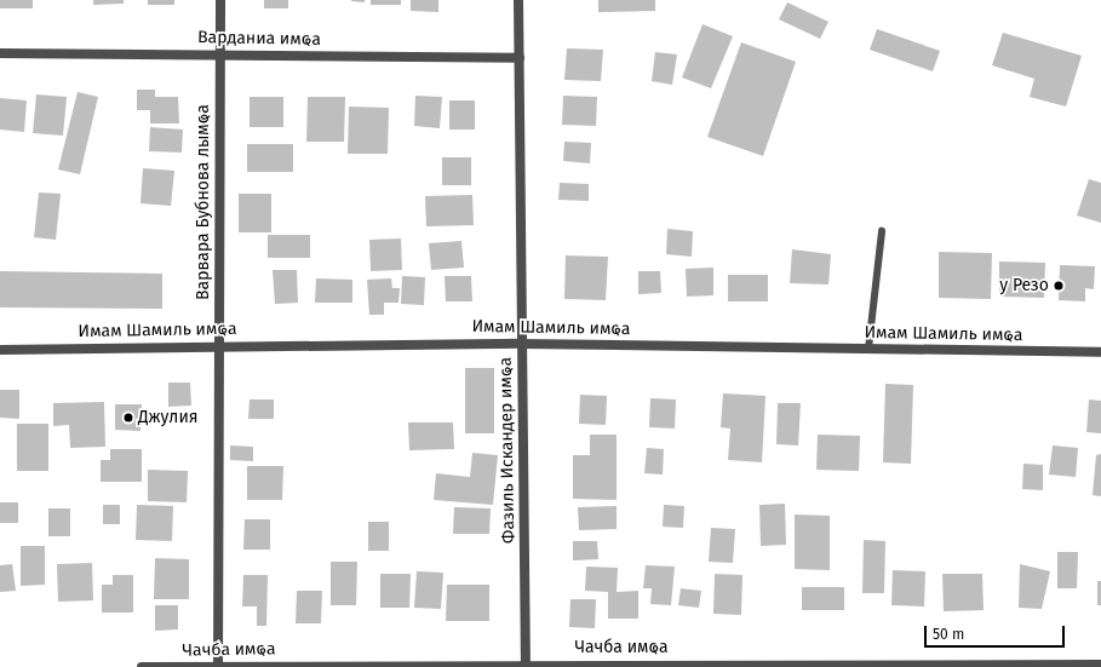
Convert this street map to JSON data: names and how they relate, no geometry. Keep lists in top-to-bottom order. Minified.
{"streets":{"street":["Варданиа имҩа","Варвара Бубнова лымҩа","Имам Шамиль имҩа","Фазиль Искандер имҩа","Чачба имҩа"]},"crossings":[["Варданиа имҩа","Варвара Бубнова лымҩа"],["Варданиа имҩа","Фазиль Искандер имҩа"],["Варвара Бубнова лымҩа","Имам Шамиль имҩа"],["Варвара Бубнова лымҩа","Чачба имҩа"],["Имам Шамиль имҩа","Фазиль Искандер имҩа"],["Фазиль Искандер имҩа","Чачба имҩа"]],"places":["у Резо","Джулия"],"scale_bar":"50 m"}
